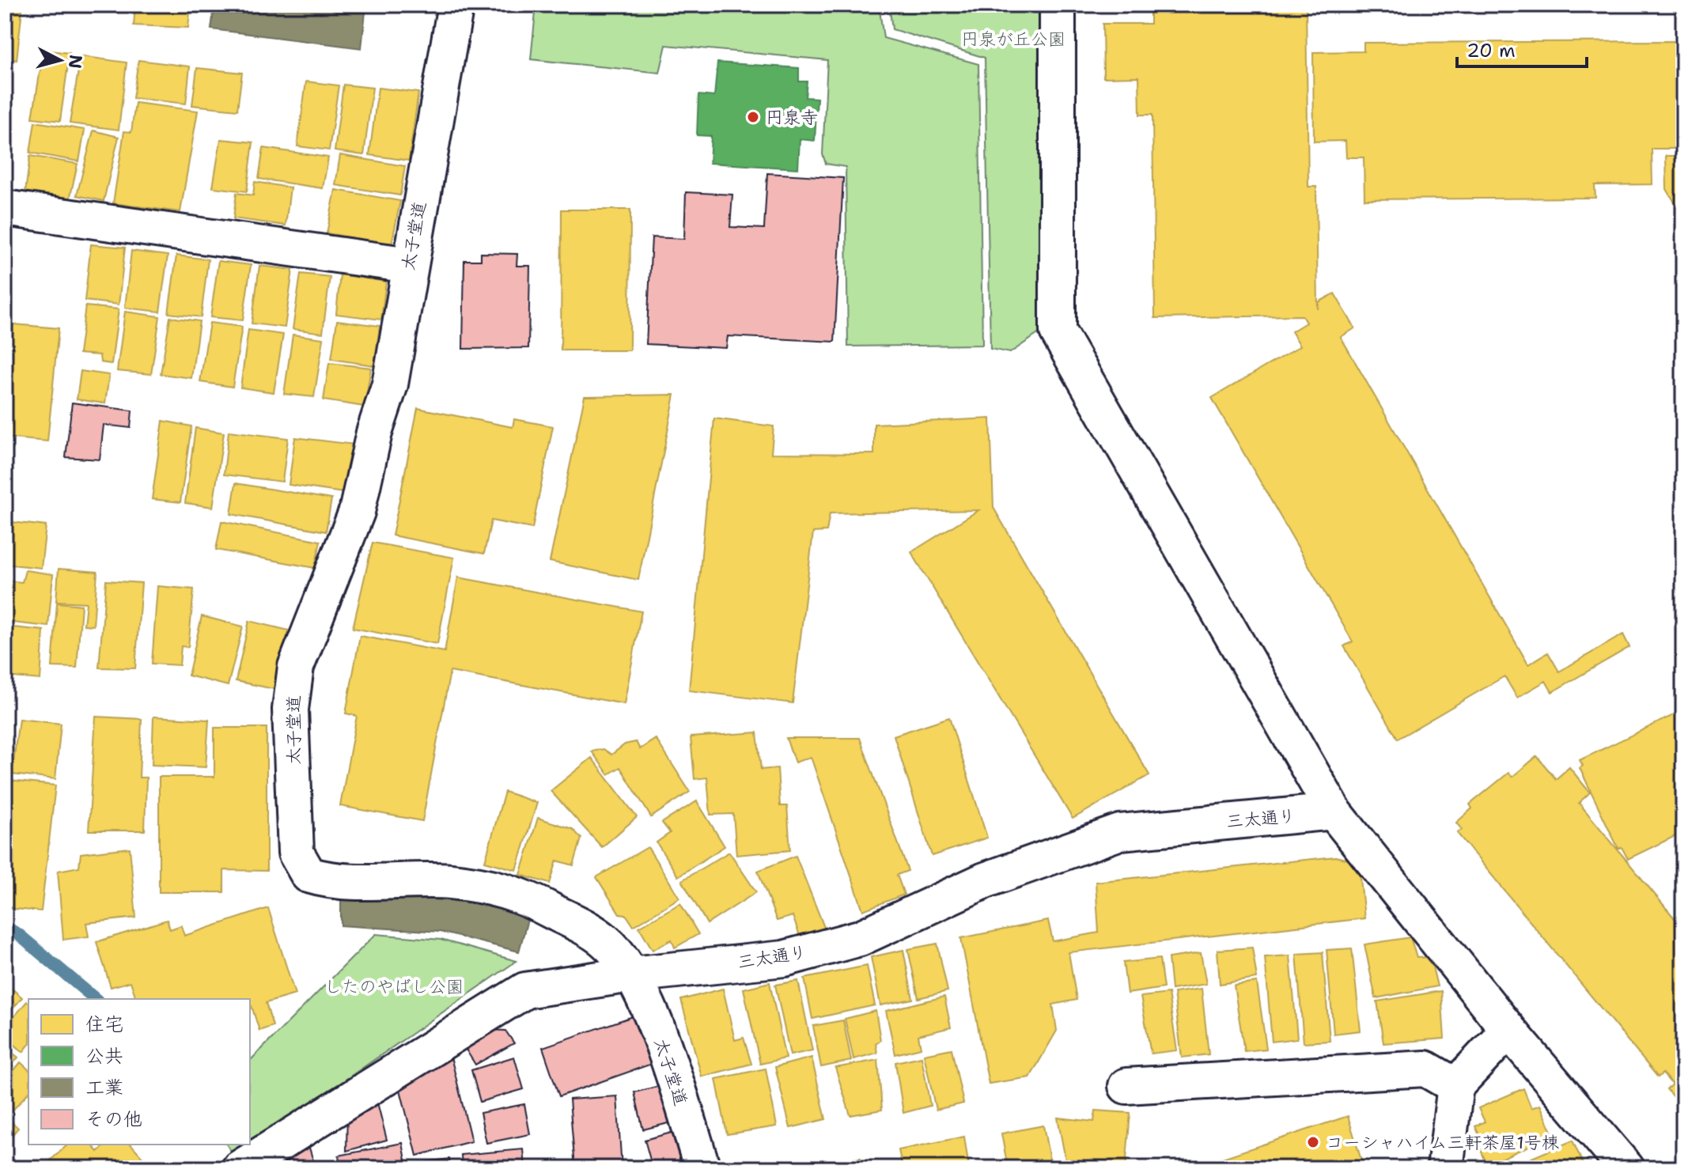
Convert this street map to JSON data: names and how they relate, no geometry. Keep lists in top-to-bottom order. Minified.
{"streets":{"street":["太子堂道","三太通り"]},"crossings":[["太子堂道","三太通り"]],"parks":["円泉が丘公園","したのやばし公園"],"places":["円泉寺","コーシャハイム三軒茶屋1号棟"],"legend":["住宅","公共","工業","その他"],"scale_bar":"20 m","north":"right"}
